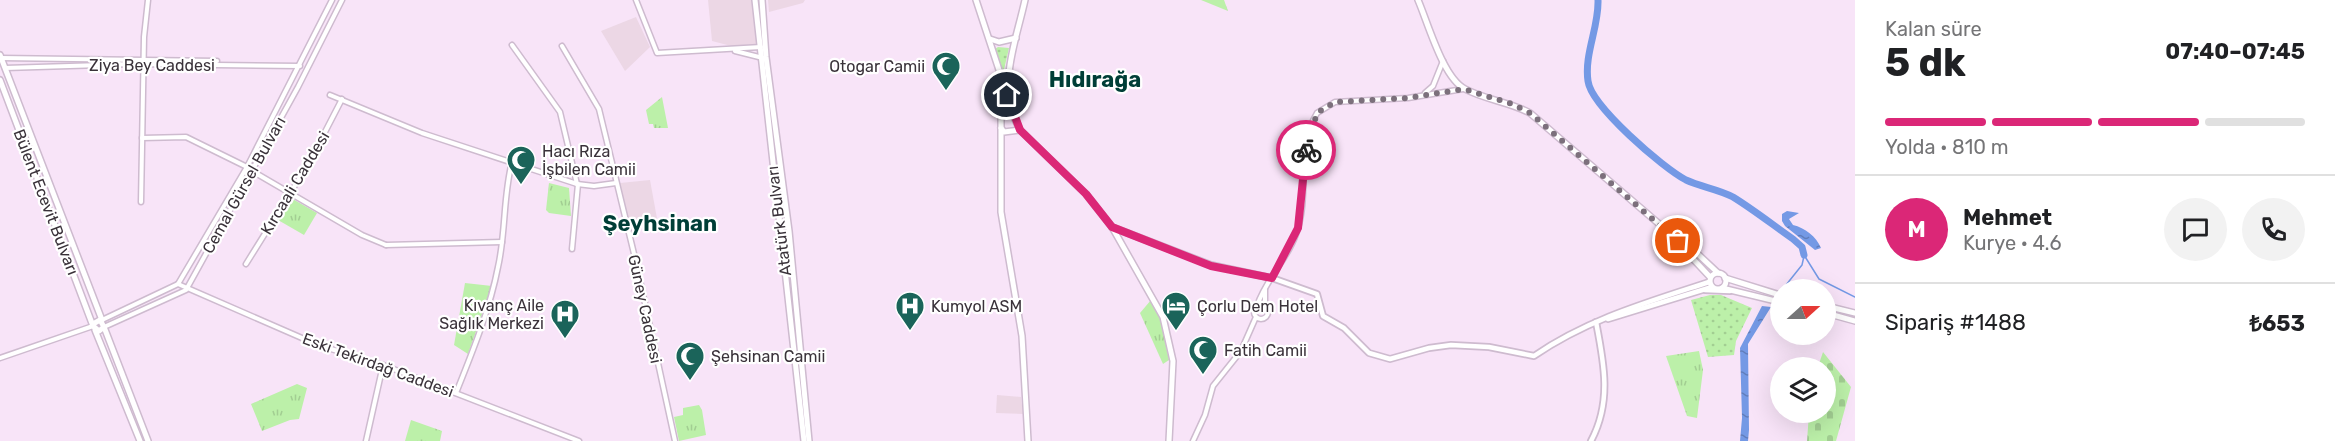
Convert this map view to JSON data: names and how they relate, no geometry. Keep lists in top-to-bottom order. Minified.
{"streets":{"main road":["Bülent Ecevit Bulvarı","Atatürk Bulvarı"],"street":["Ziya Bey Caddesi","Kırcaali Caddesi","Cemal Gürsel Bulvarı","Güney Caddesi","Eski Tekirdağ Caddesi"]},"crossings":[["Ziya Bey Caddesi","Cemal Gürsel Bulvarı"],["Cemal Gürsel Bulvarı","Eski Tekirdağ Caddesi"]],"districts":["Hıdırağa","Şeyhsinan"],"places":{"mosque":["Otogar Camii","Hacı Rıza İşbilen Camii","Fatih Camii","Şehsinan Camii"],"hospital":["Kumyol ASM","Kıvanç Aile Sağlık Merkezi"],"hotel":["Çorlu Dem Hotel"]},"north":"right","page":{"heading":["5 dk","Kalan süre","07:40–07:45"],"panel":["Mehmet","Kurye · 4.6","Sipariş #1488","₺653"],"bar":"Yolda · 810 m","round":"M"}}
